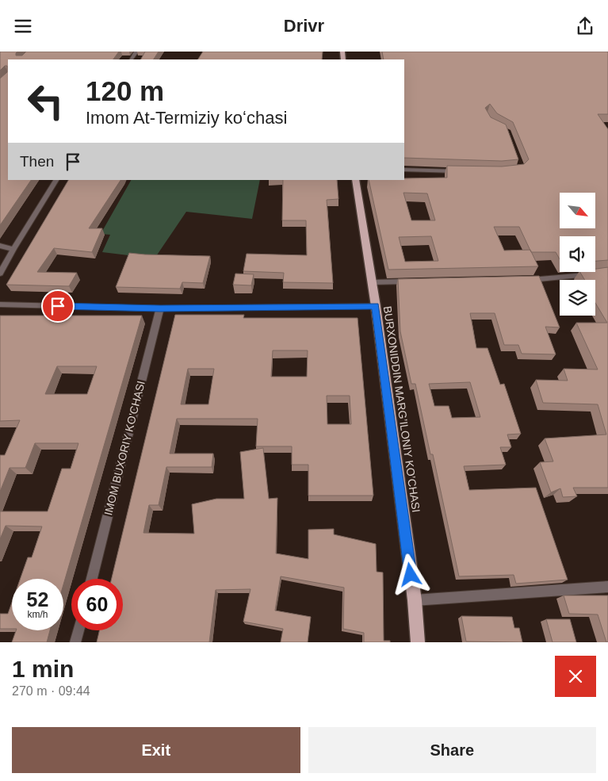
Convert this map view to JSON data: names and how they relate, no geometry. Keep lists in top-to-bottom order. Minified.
{"streets":{"main road":["BURXONIDDIN MARG’ILONIY KO’CHASI"],"street":["IMOM BUXORIY KO'CHASI"]},"north":"bottom right","page":{"header":"Drivr","turn":["120 m","Imom At-Termiziy koʻchasi"],"then":"Then","speed":"52 km/h","limit":"60","heading":["1 min","270 m · 09:44"],"buttons":["Exit","Share"]}}
